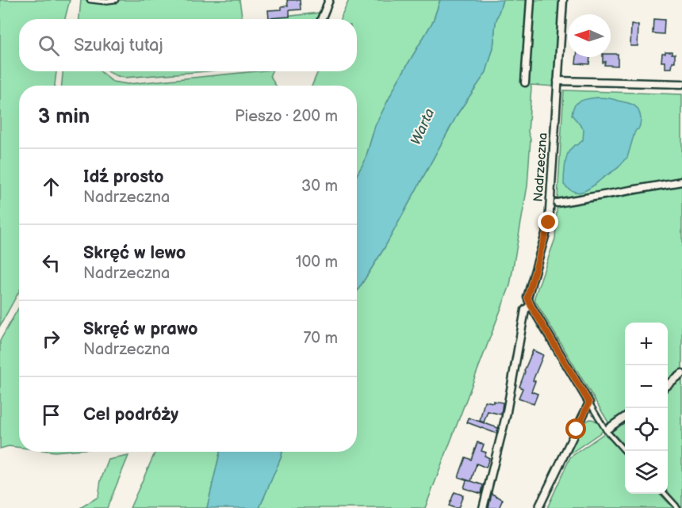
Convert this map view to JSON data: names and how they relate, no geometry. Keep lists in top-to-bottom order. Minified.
{"streets":{"street":["Nadrzeczna"]},"water":["Warta"],"north":"left","page":{"search":"Szukaj tutaj","heading":["3 min","Pieszo · 200 m"],"list":[["Idź prosto","Nadrzeczna","30 m"],["Skręć w lewo","Nadrzeczna","100 m"],["Skręć w prawo","Nadrzeczna","70 m"],"Cel podróży"],"map_buttons":["+","−"]}}
